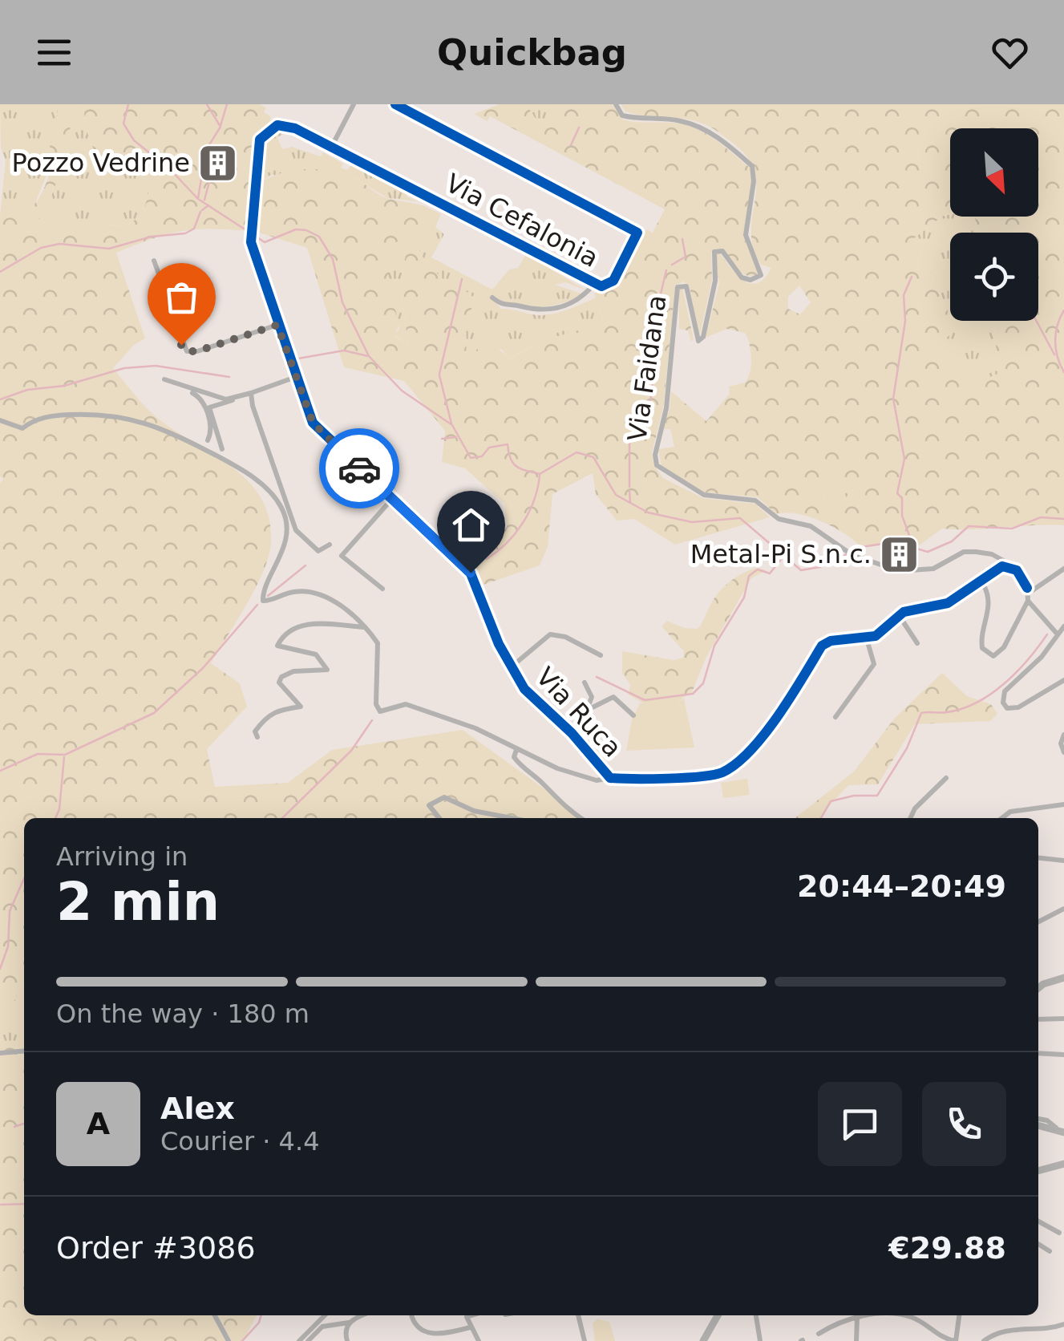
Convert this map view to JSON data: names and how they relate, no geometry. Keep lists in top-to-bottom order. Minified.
{"streets":{"street":["Via Cefalonia","Via Faidana","Via Ruca"]},"crossings":[["Via Cefalonia","Via Ruca"]],"places":{"building":["Pozzo Vedrine","Metal-Pi S.n.c."]},"north":"bottom right","page":{"header":"Quickbag","heading":["2 min","Arriving in","20:44–20:49"],"panel":["Alex","Courier · 4.4","Order #3086","€29.88"],"bar":"On the way · 180 m","round":"A"}}
